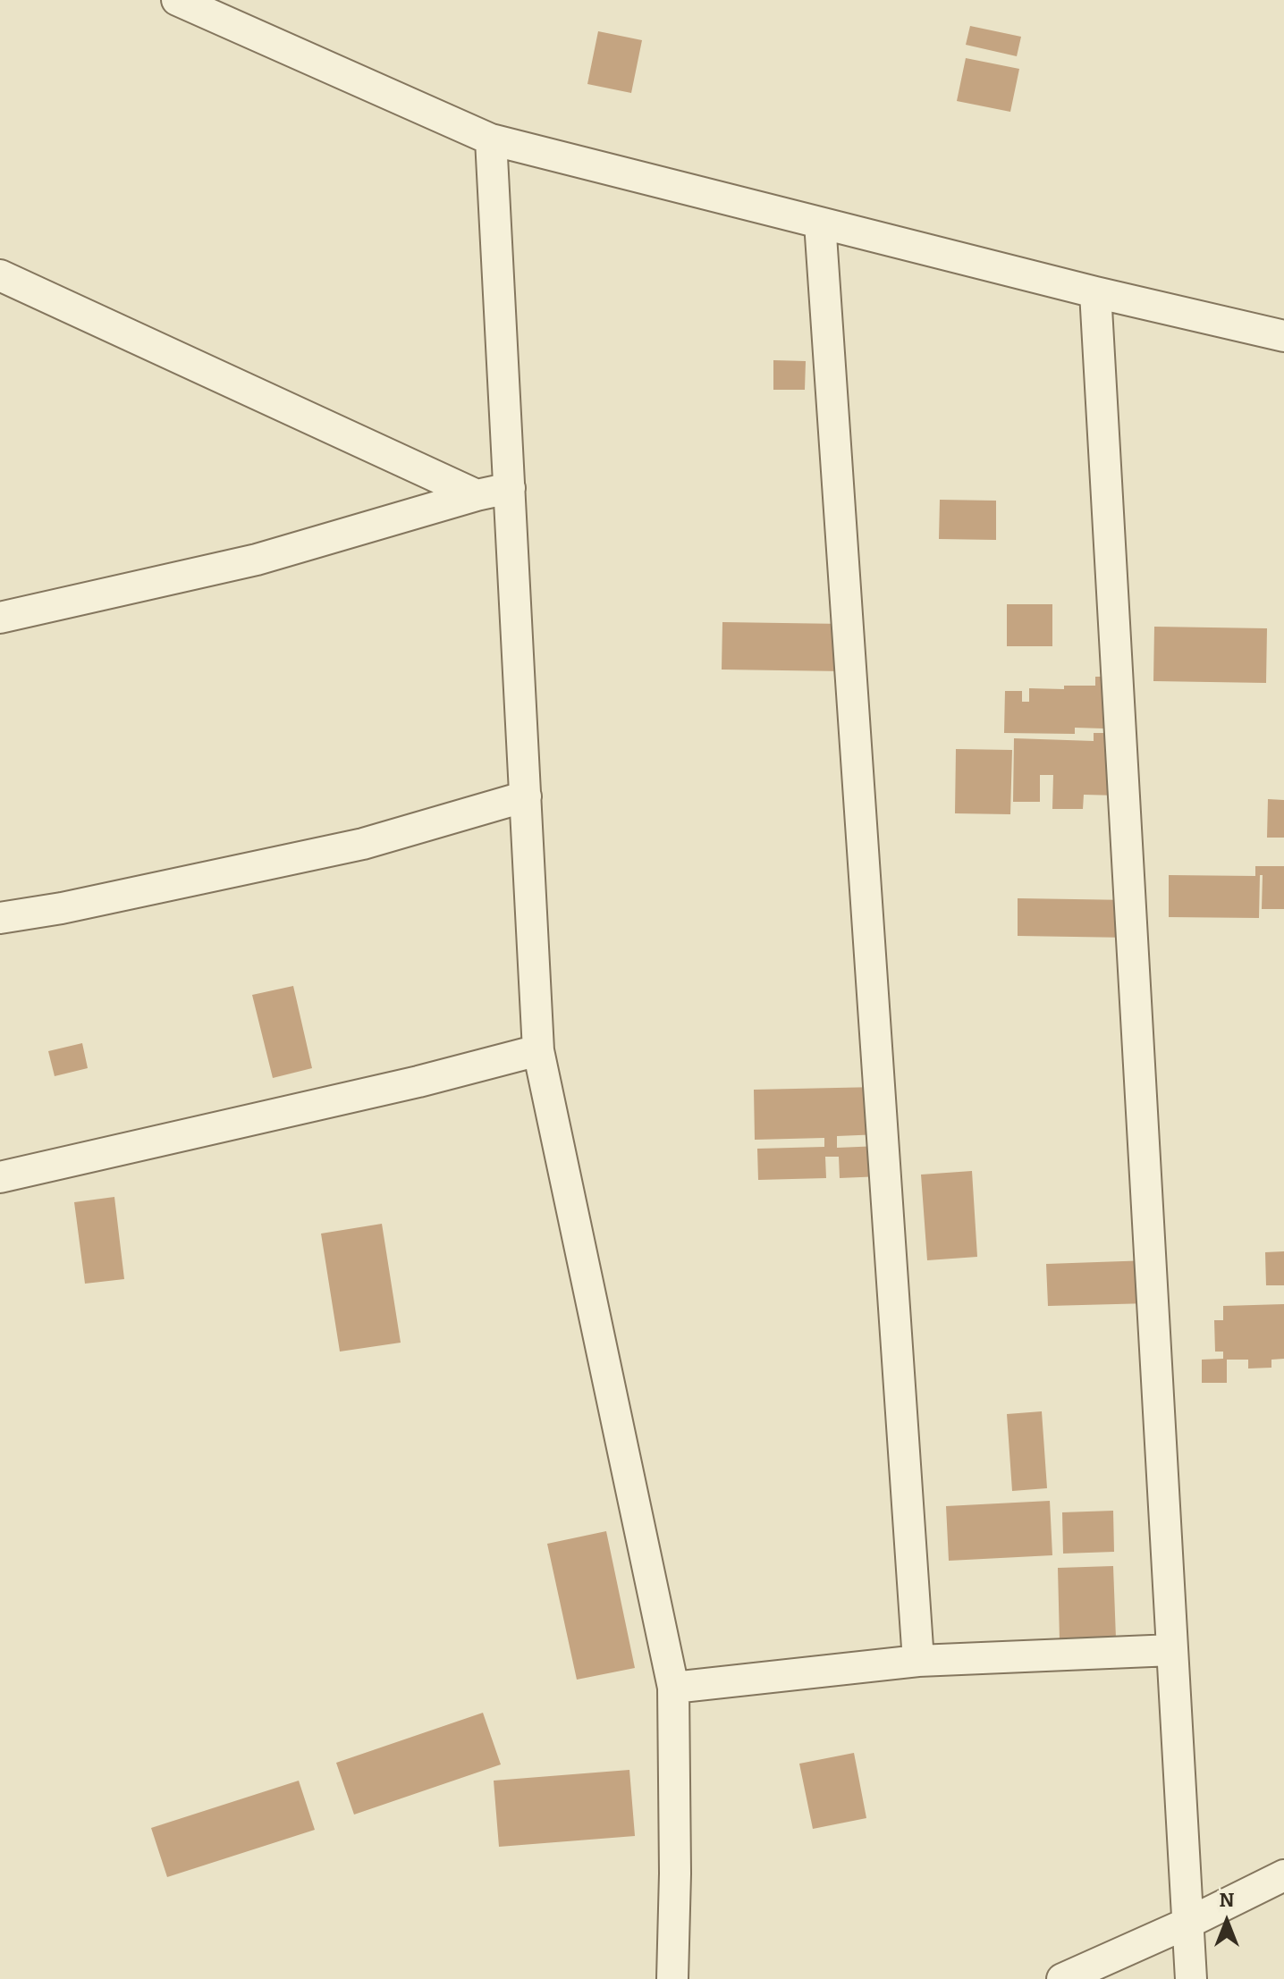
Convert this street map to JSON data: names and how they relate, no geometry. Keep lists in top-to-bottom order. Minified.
{"north":"top"}
